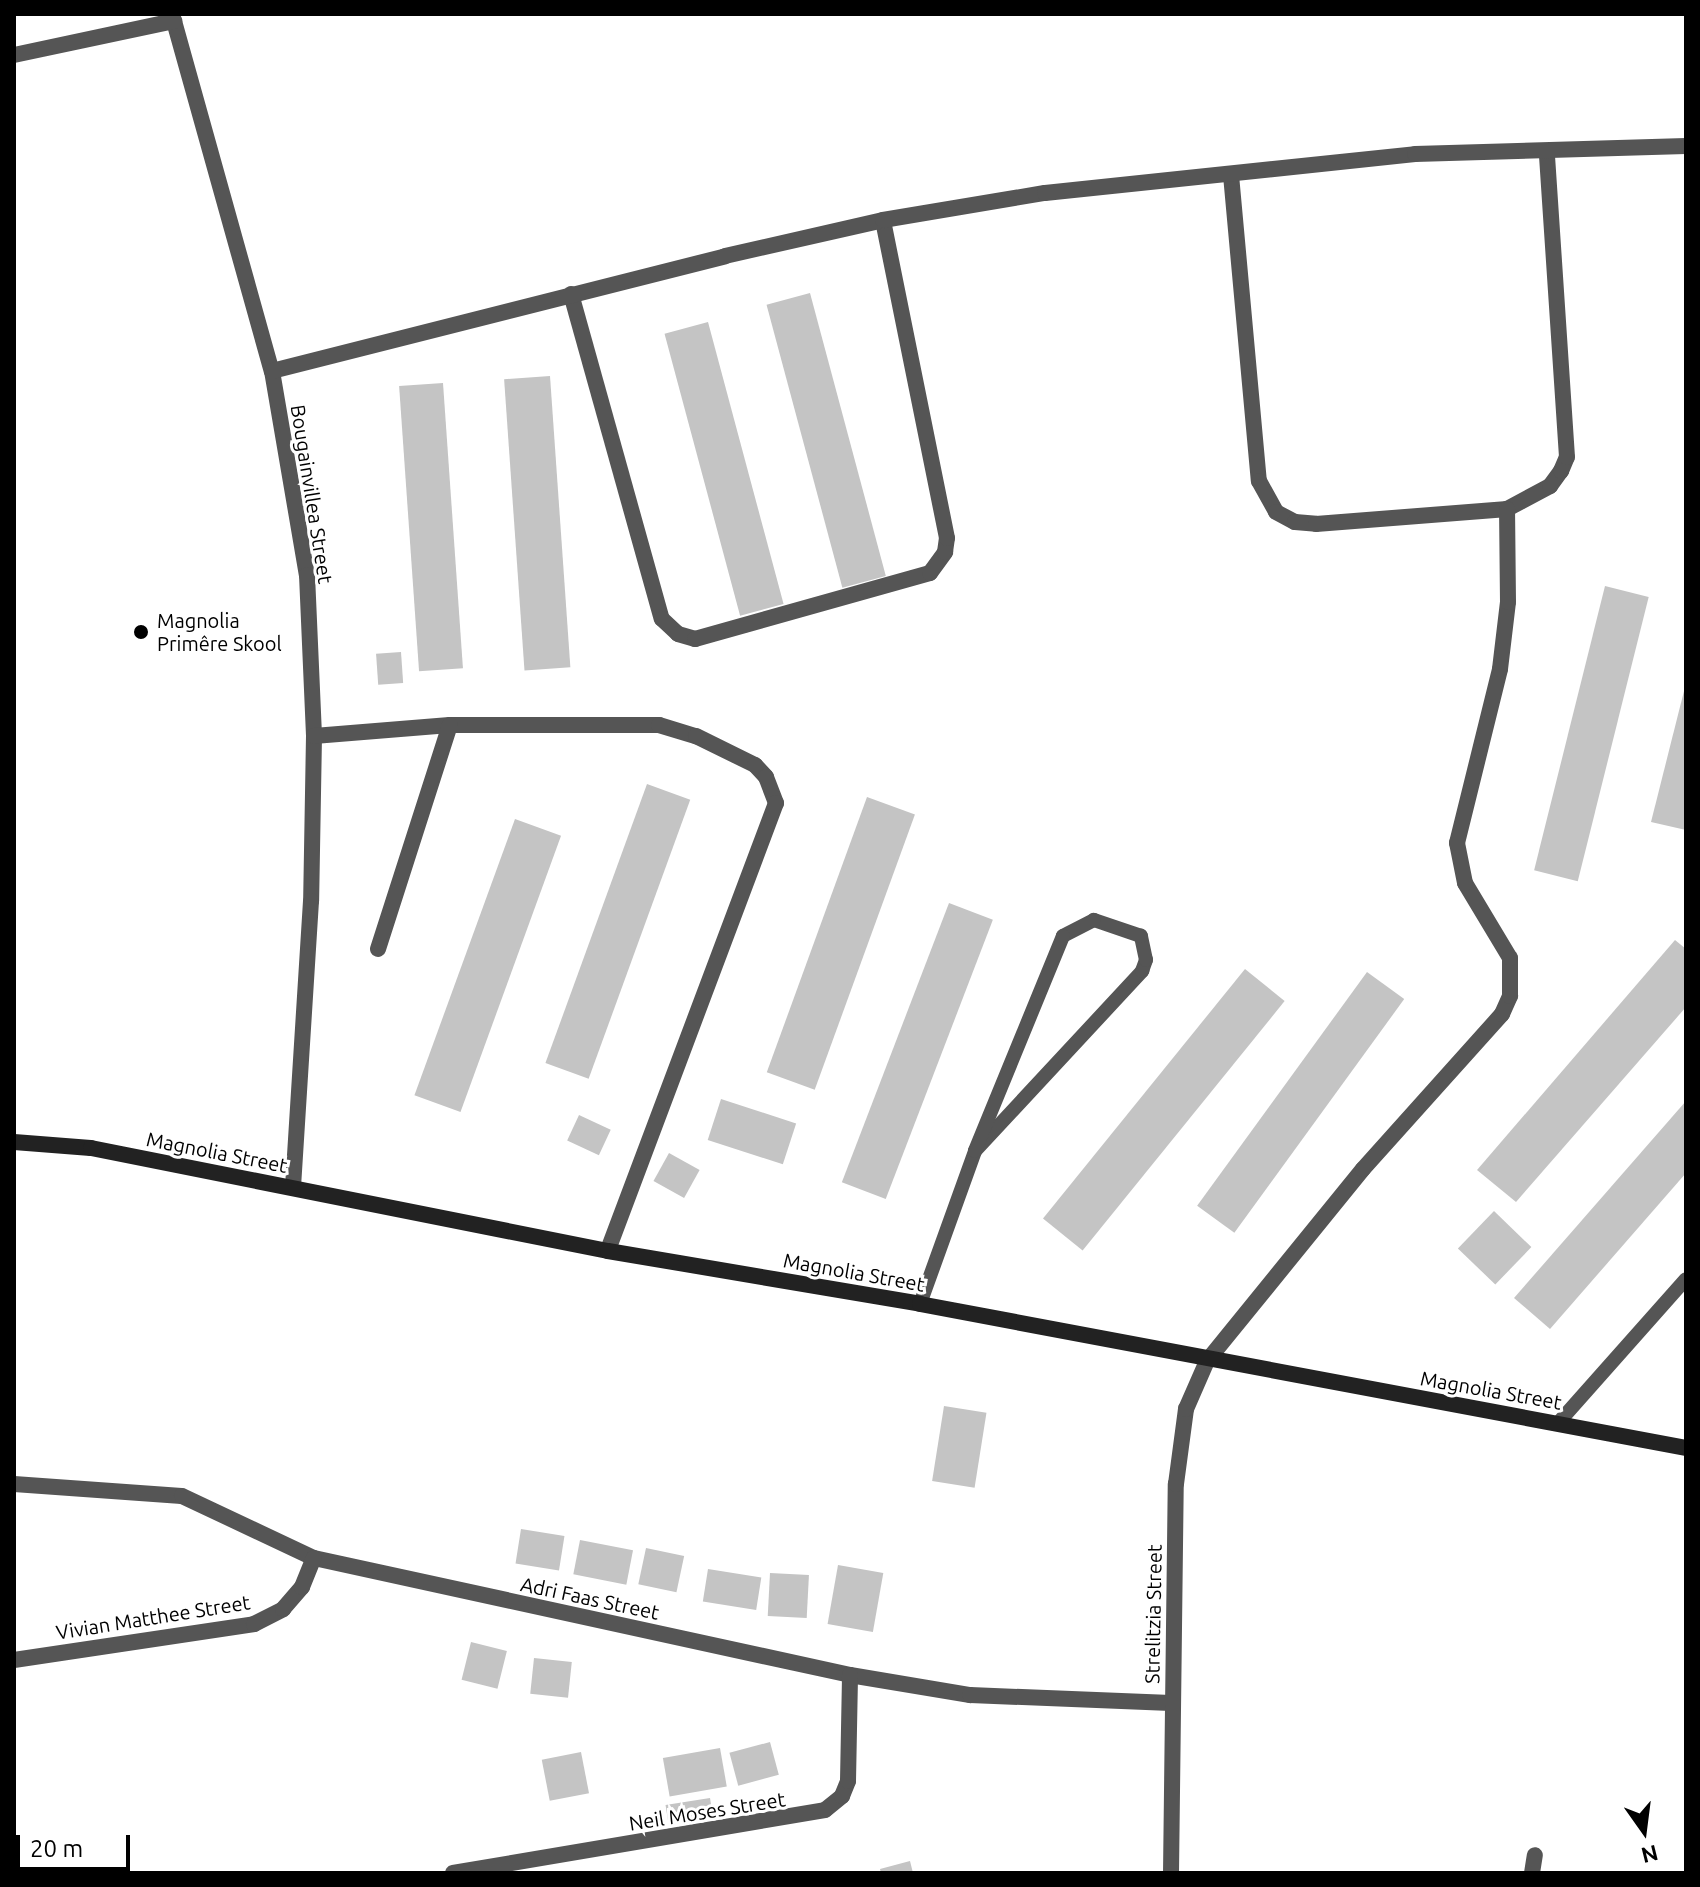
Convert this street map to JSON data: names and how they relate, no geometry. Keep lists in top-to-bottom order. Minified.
{"streets":{"street":["Bougainvillea Street","Magnolia Street","Adri Faas Street","Strelitzia Street","Vivian Matthee Street","Neil Moses Street"]},"crossings":[["Bougainvillea Street","Magnolia Street"],["Magnolia Street","Strelitzia Street"],["Adri Faas Street","Strelitzia Street"],["Adri Faas Street","Vivian Matthee Street"],["Adri Faas Street","Neil Moses Street"]],"places":["Magnolia Primêre Skool"],"scale_bar":"20 m","north":"bottom"}
